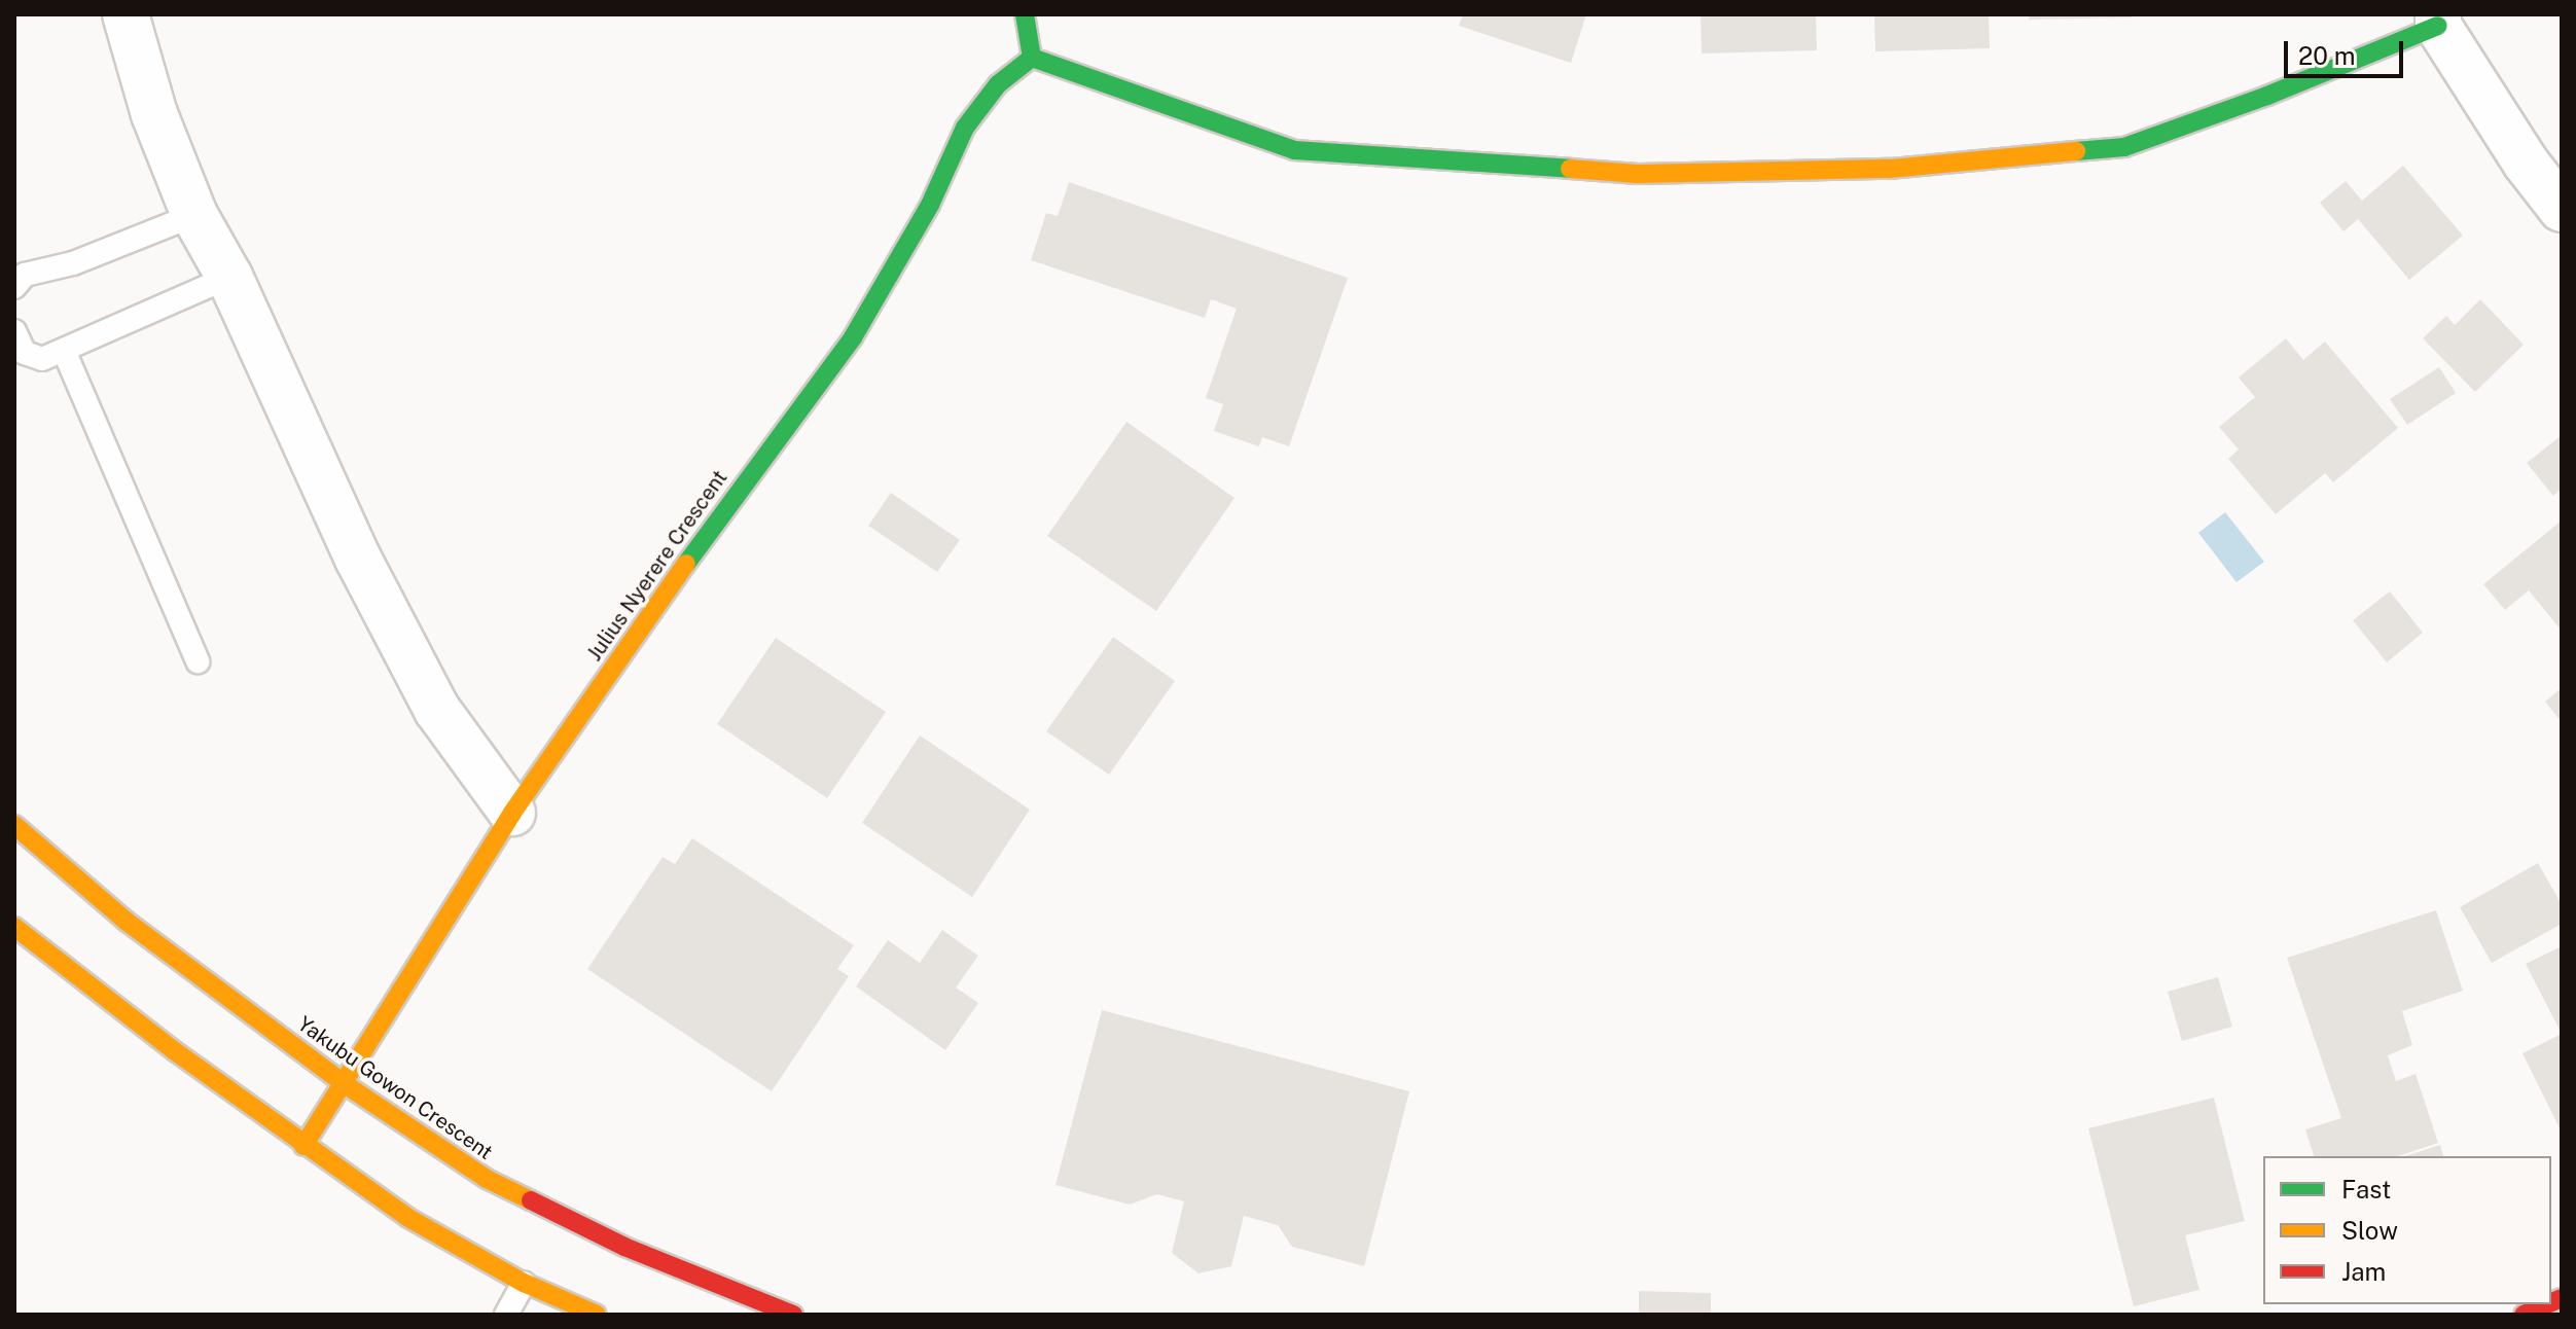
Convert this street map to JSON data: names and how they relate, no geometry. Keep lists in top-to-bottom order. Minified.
{"streets":{"street":["Julius Nyerere Crescent","Yakubu Gowon Crescent"]},"crossings":[["Julius Nyerere Crescent","Yakubu Gowon Crescent"]],"legend":["Fast","Slow","Jam"],"scale_bar":"20 m"}
